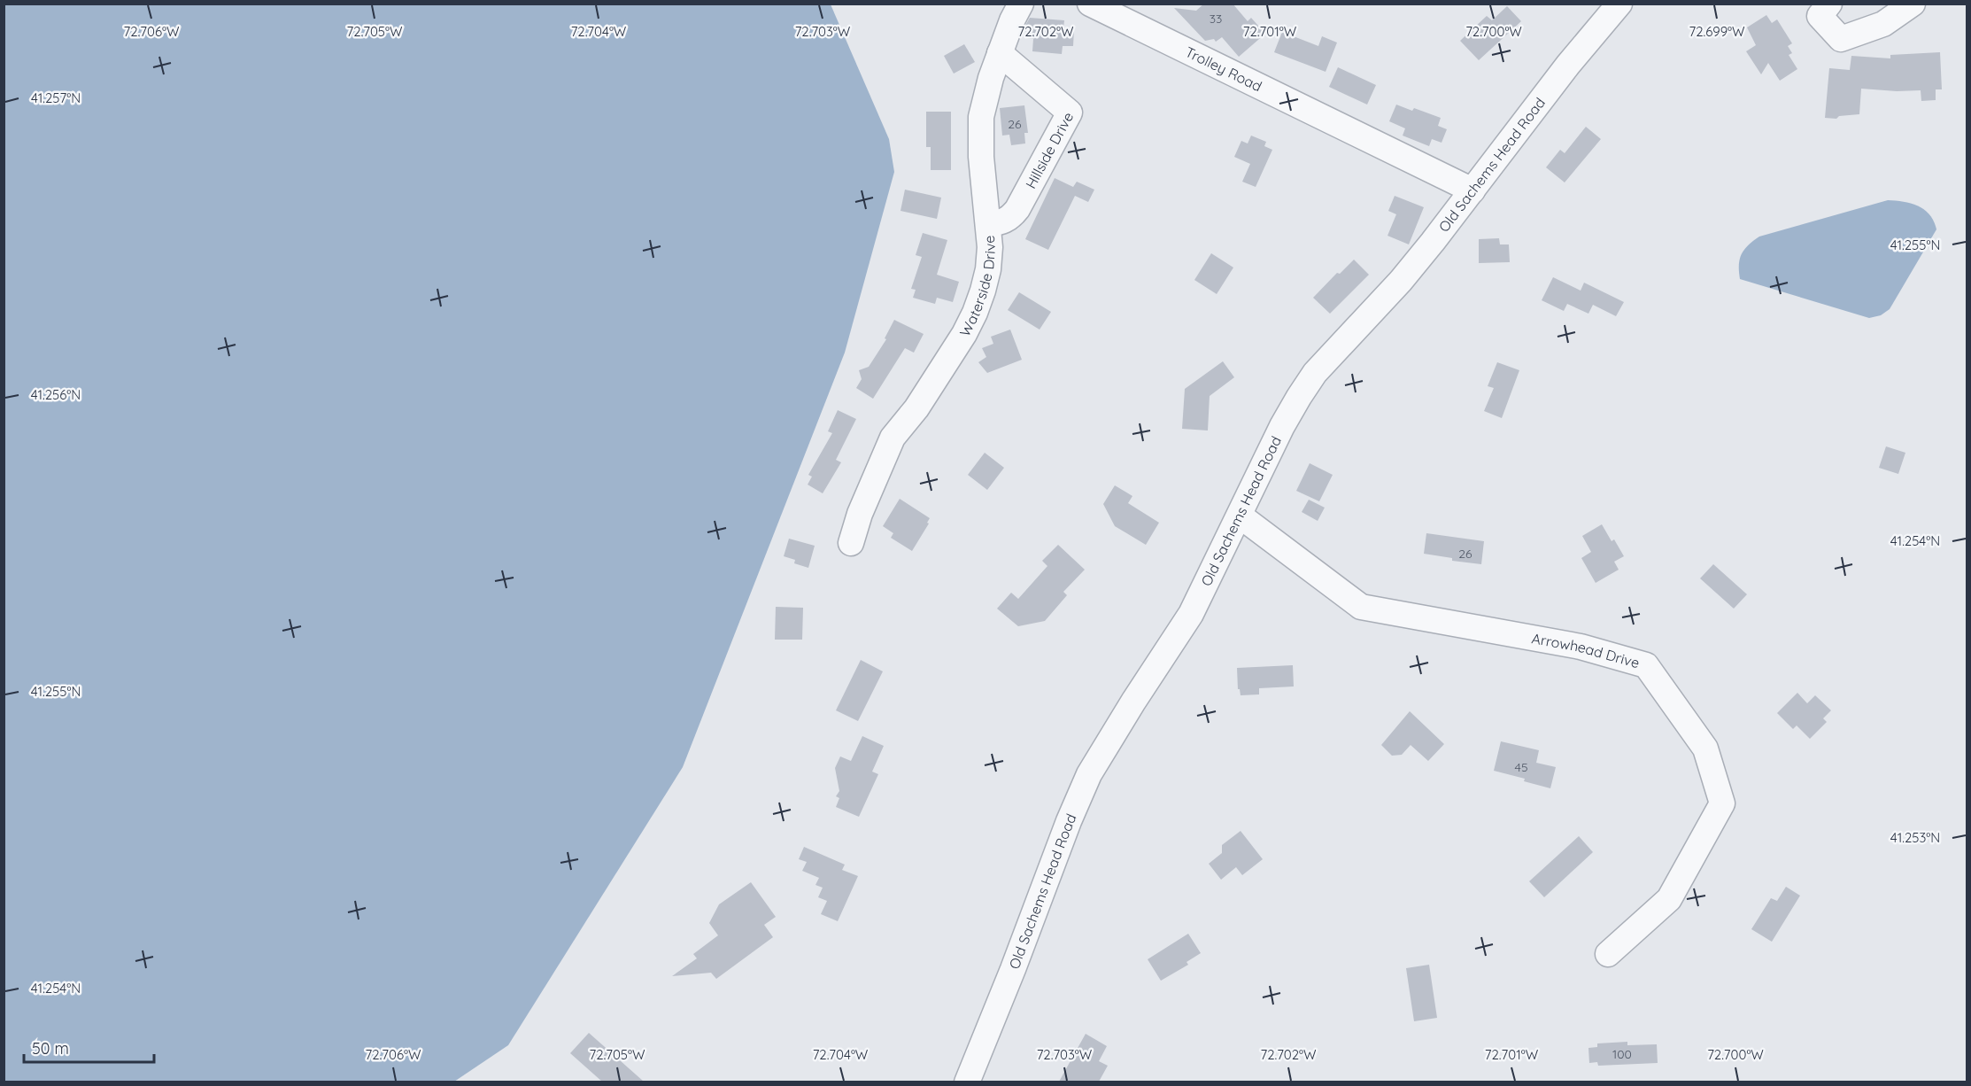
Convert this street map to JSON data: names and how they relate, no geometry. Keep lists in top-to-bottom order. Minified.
{"streets":{"street":["Trolley Road","Hillside Drive","Old Sachems Head Road","Waterside Drive","Arrowhead Drive"]},"crossings":[["Trolley Road","Old Sachems Head Road"],["Hillside Drive","Waterside Drive"],["Old Sachems Head Road","Arrowhead Drive"]],"house_numbers":["33","26","26","45","100"],"scale_bar":"50 m","coordinates":["72.706°W","72.705°W","72.704°W","72.703°W","72.702°W","72.701°W","72.700°W","72.699°W","41.257°N","41.255°N","41.256°N","41.254°N","41.253°N"]}
